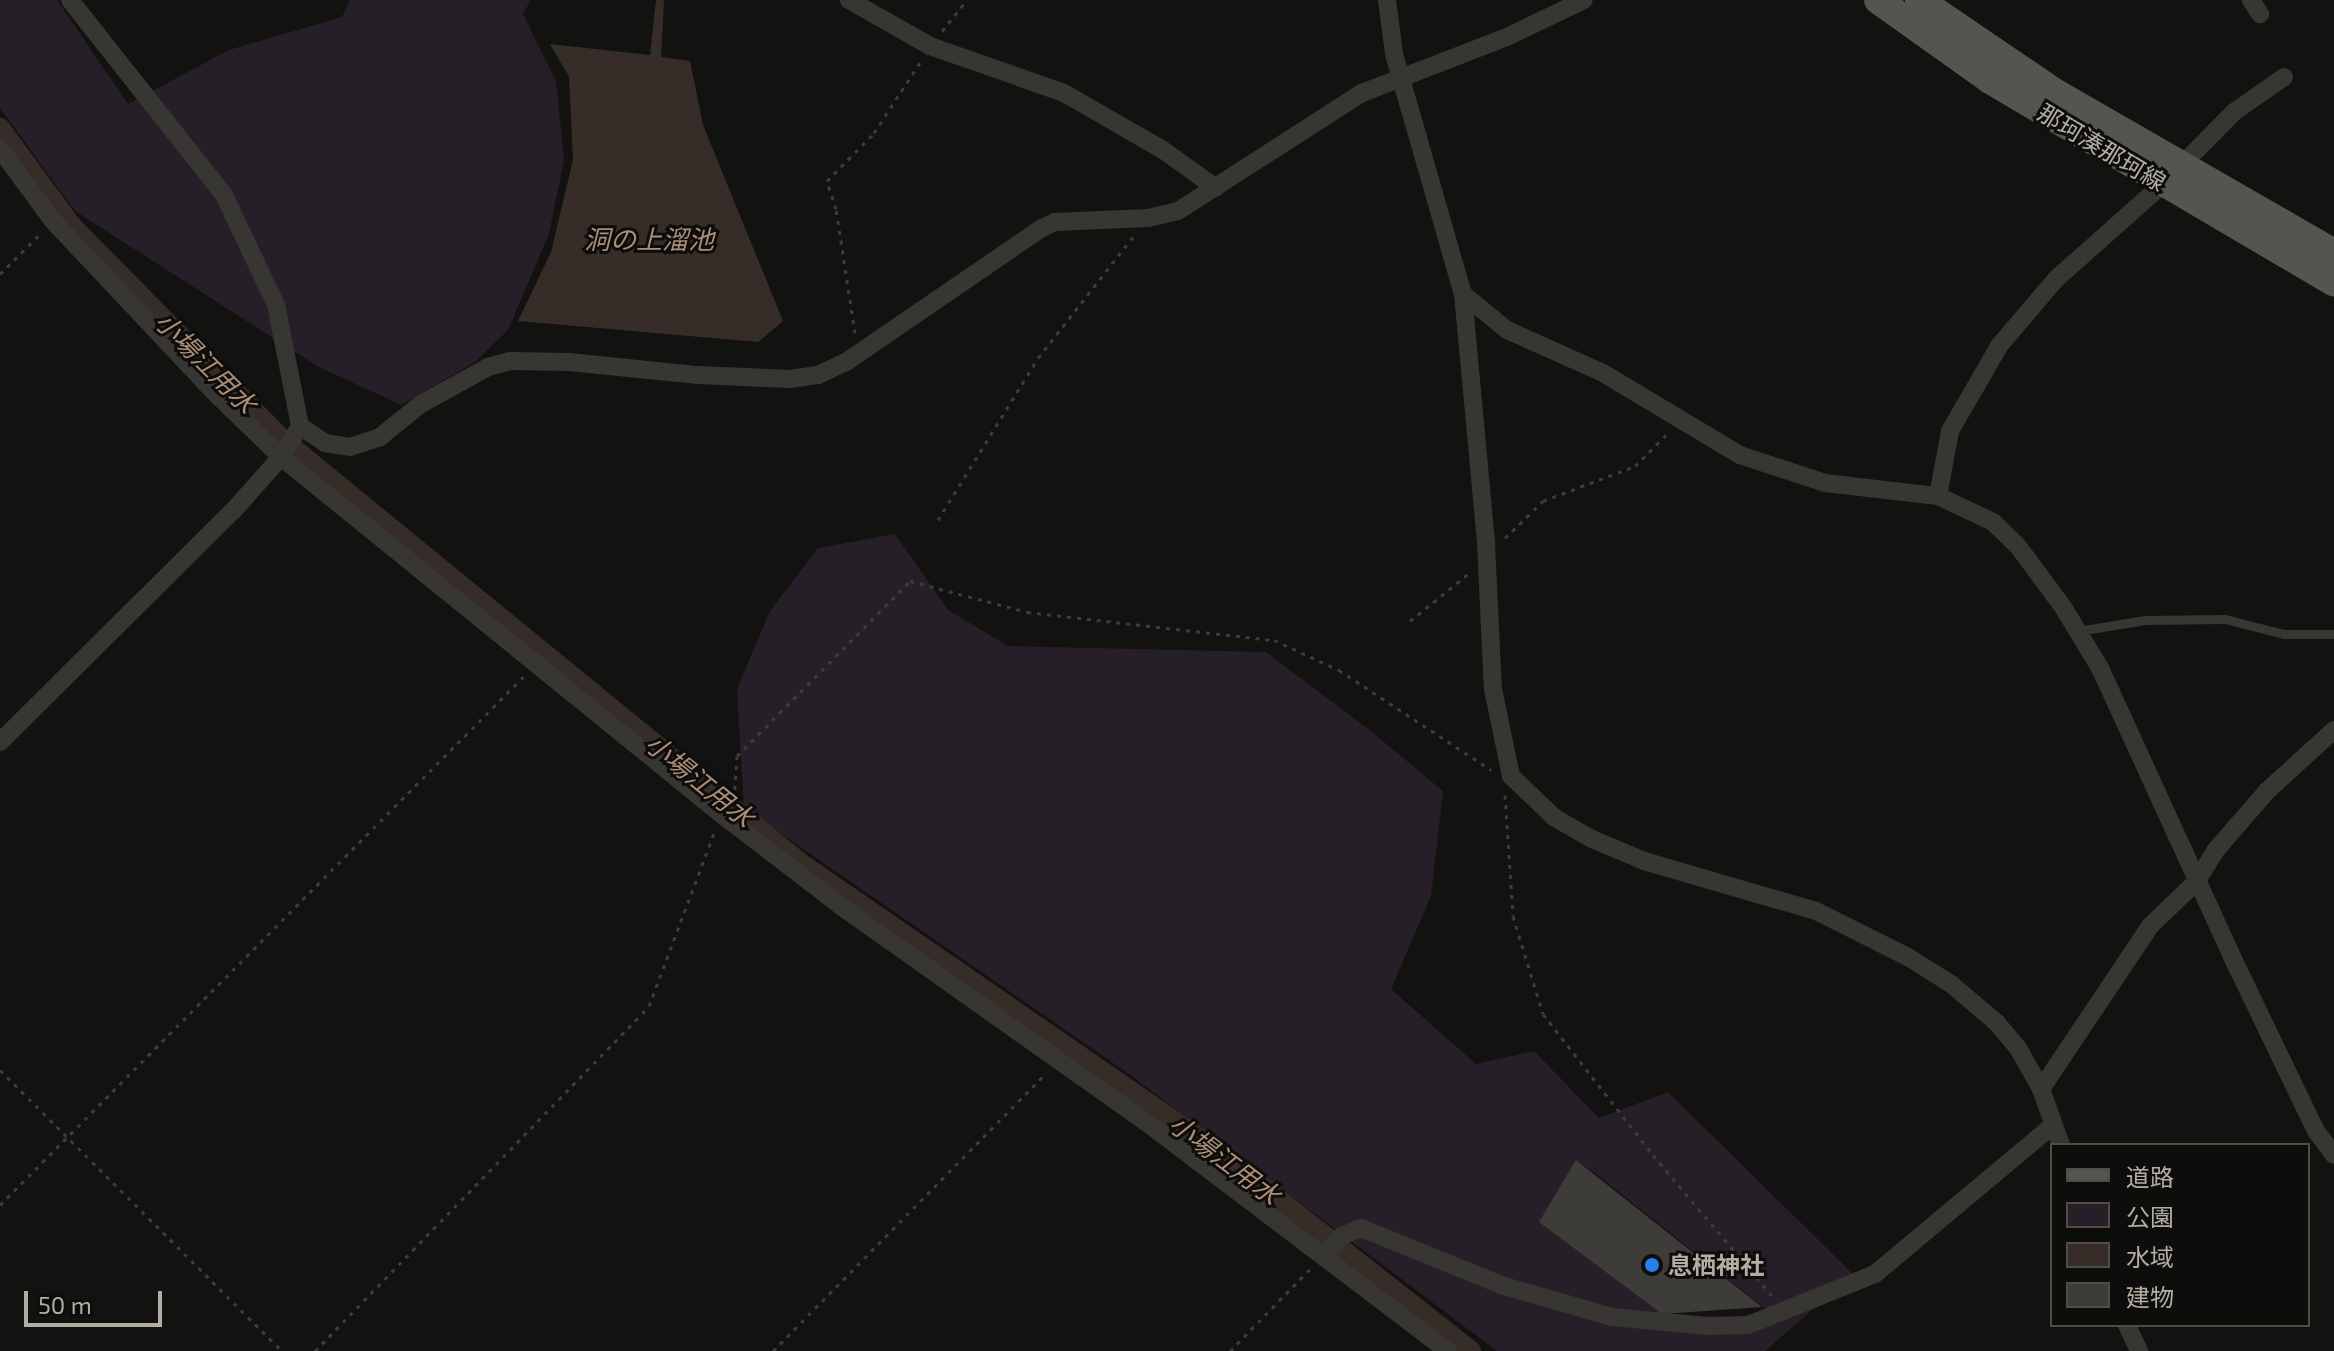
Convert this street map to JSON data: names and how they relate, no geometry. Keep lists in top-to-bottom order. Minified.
{"streets":{"main road":["那珂湊那珂線"]},"water":["洞の上溜池","小場江用水"],"places":["息栖神社"],"legend":["道路","公園","水域","建物"],"scale_bar":"50 m"}
